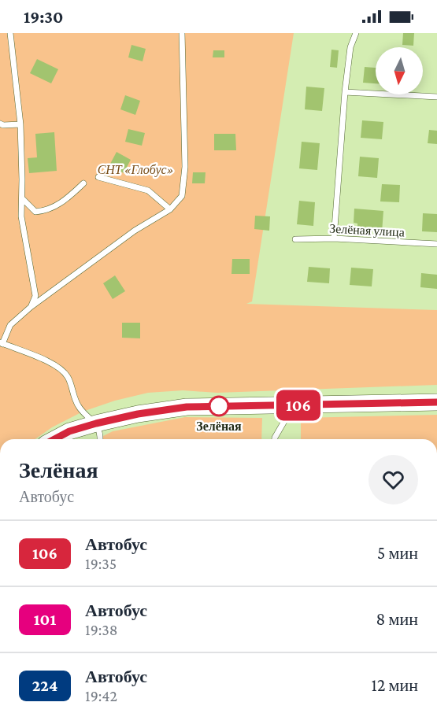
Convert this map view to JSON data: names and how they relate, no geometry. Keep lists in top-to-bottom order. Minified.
{"streets":{"lane":["Зелёная улица"]},"parks":["СНТ «Глобус»"],"places":["Зелёная"],"lines":["bus line 106"],"north":"bottom","page":{"status":"19:30","on_map":"106","heading":["Зелёная","Автобус"],"list":[{"mark":"106","name":"Автобус","note":"19:35","value":"5 мин"},{"mark":"101","name":"Автобус","note":"19:38","value":"8 мин"},{"mark":"224","name":"Автобус","note":"19:42","value":"12 мин"}]}}
